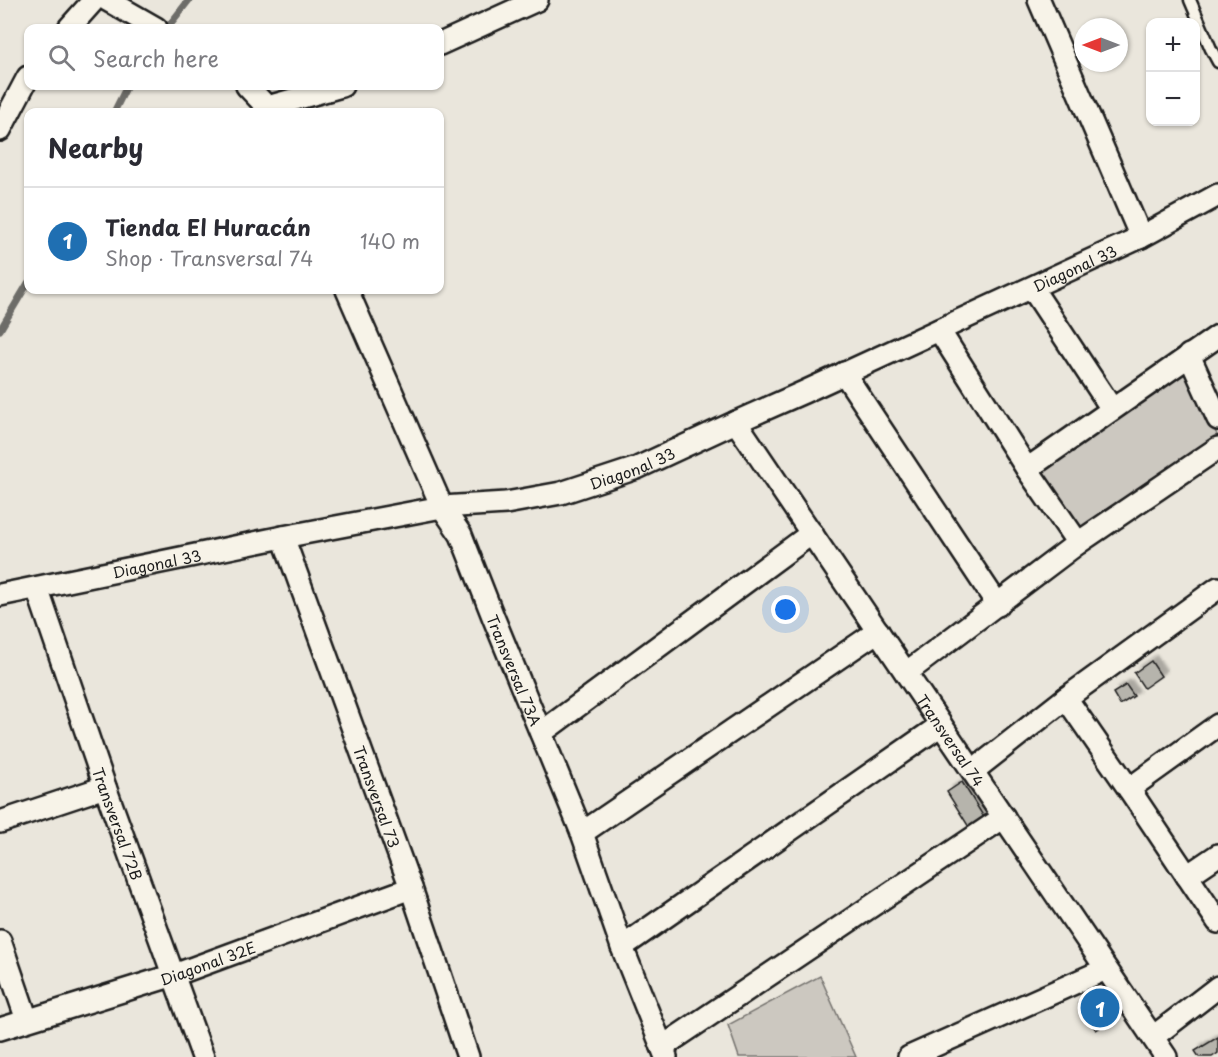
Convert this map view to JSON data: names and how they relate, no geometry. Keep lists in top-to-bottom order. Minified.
{"streets":{"street":["Diagonal 33","Transversal 73A","Transversal 74","Transversal 73","Transversal 72B","Diagonal 32E"]},"crossings":[["Diagonal 33","Transversal 73A"],["Diagonal 33","Transversal 74"],["Diagonal 33","Transversal 73"],["Diagonal 33","Transversal 72B"],["Transversal 73","Diagonal 32E"],["Transversal 72B","Diagonal 32E"]],"north":"left","page":{"map_buttons":["+","−"],"search":"Search here","heading":"Nearby","list":[{"mark":"1","name":"Tienda El Huracán","note":"Shop · Transversal 74","value":"140 m"}],"pins":"1"}}
